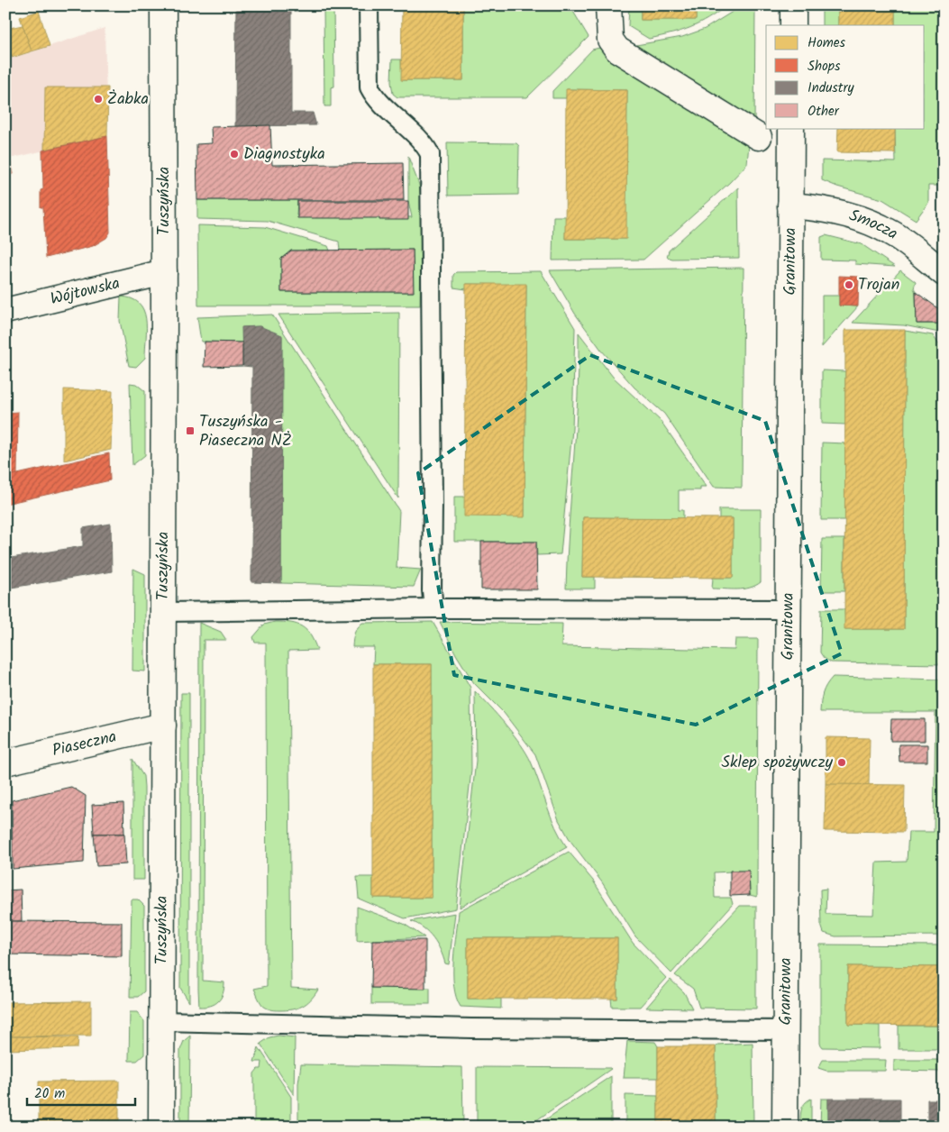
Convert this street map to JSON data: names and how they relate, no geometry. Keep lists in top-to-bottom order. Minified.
{"streets":{"street":["Tuszyńska","Smocza","Granitowa","Wójtowska","Piaseczna"]},"crossings":[["Tuszyńska","Wójtowska"],["Tuszyńska","Piaseczna"],["Smocza","Granitowa"]],"places":{"other":["Żabka","Diagnostyka","Trojan","Sklep spożywczy"],"transit":["Tuszyńska - Piaseczna NŻ"]},"legend":["Homes","Shops","Industry","Other"],"scale_bar":"20 m"}
